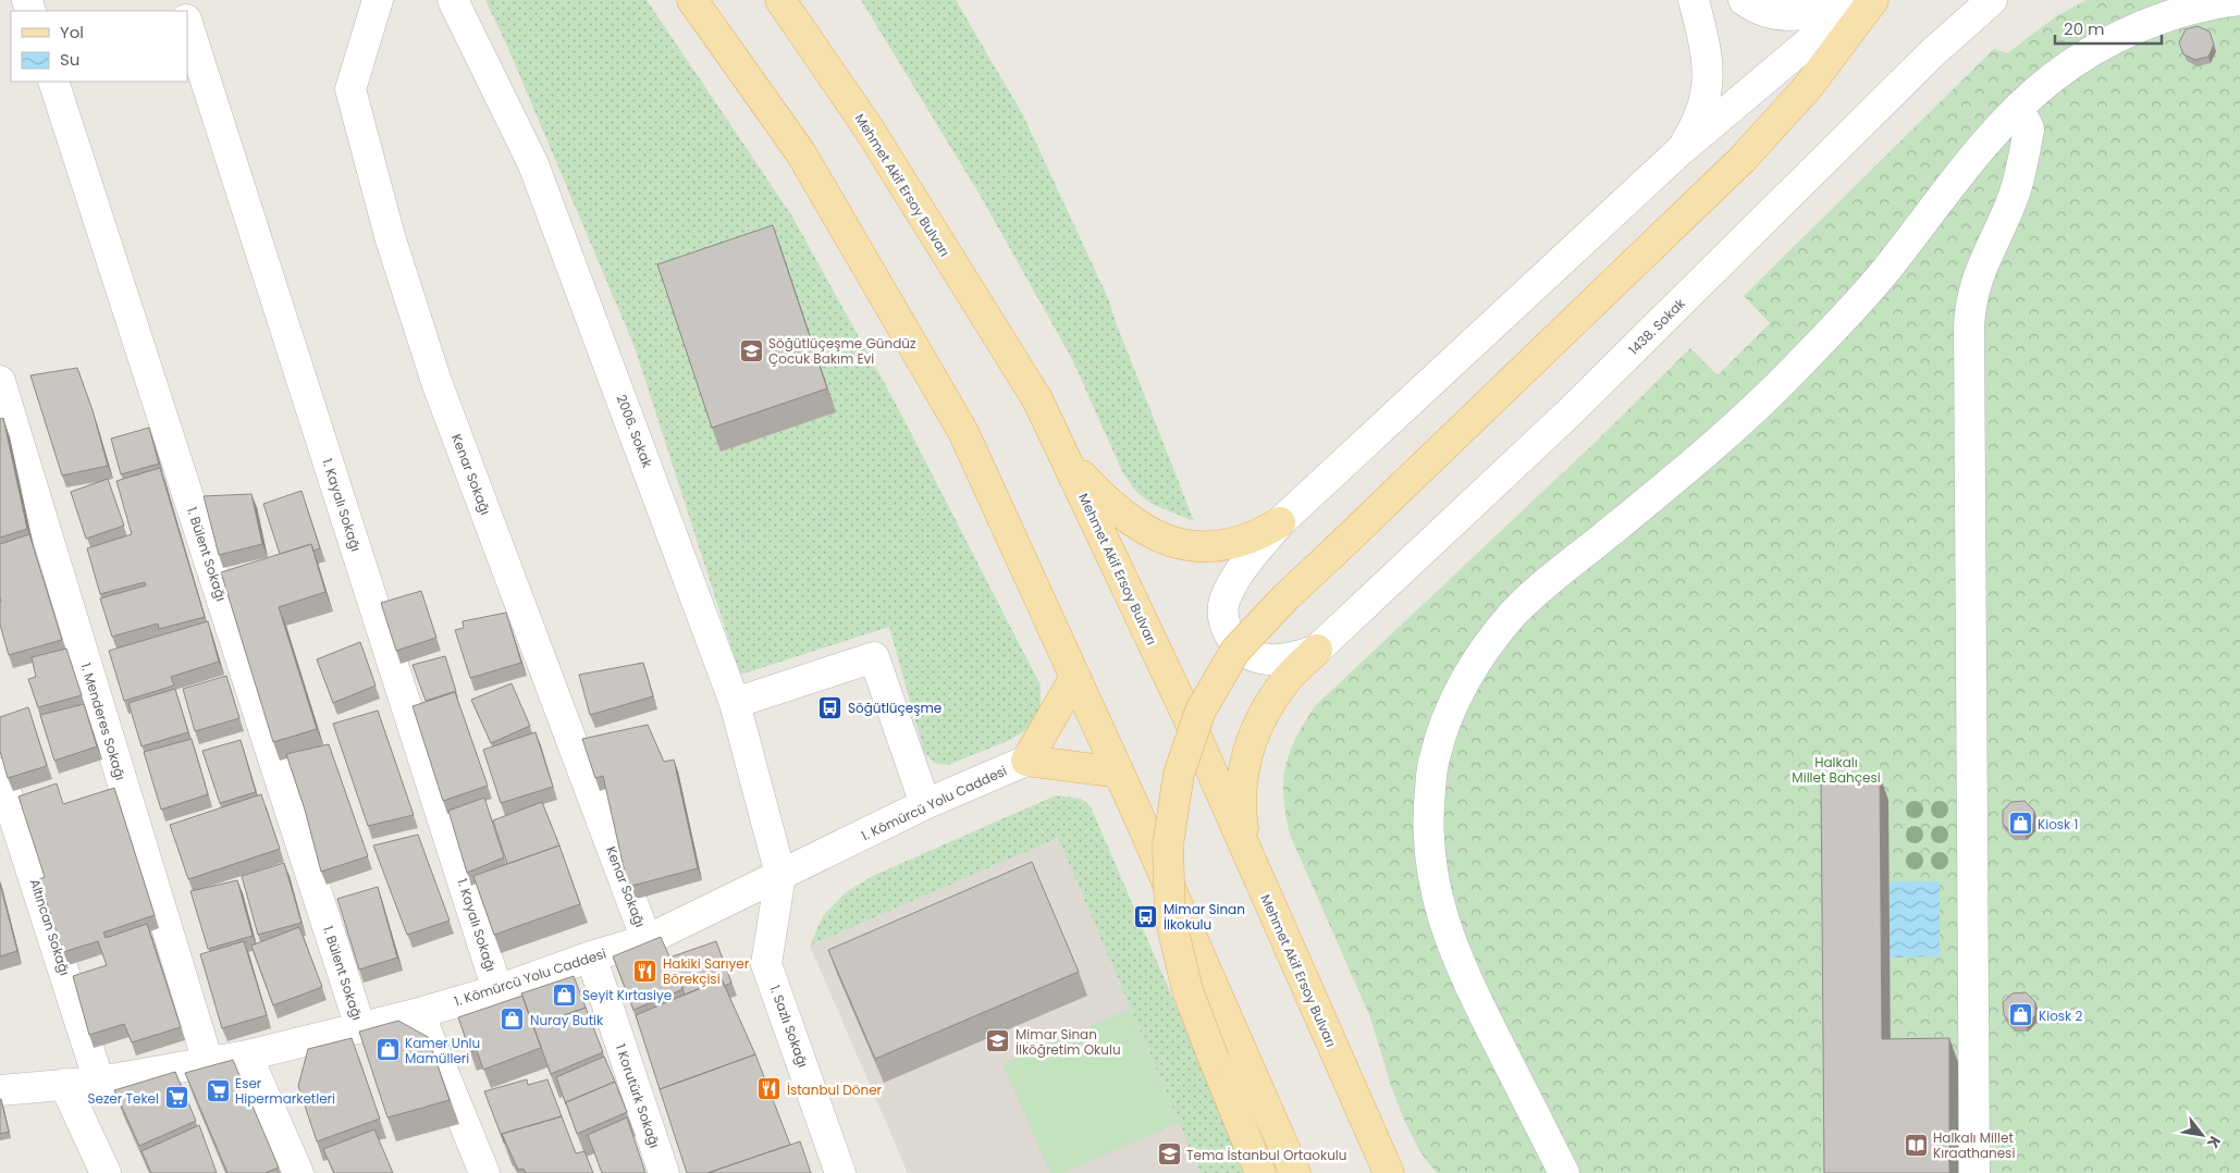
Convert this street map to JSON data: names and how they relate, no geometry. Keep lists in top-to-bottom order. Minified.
{"streets":{"main road":["Mehmet Akif Ersoy Bulvarı"],"street":["1438. Sokak","2006. Sokak","Kenar Sokağı","1. Kayalı Sokağı","1. Bülent Sokağı","1. Menderes Sokağı","1. Kömürcü Yolu Caddesi","Altıncan Sokağı","1. Sazlı Sokağı","1 Korutürk Sokağı"]},"crossings":[["2006. Sokak","1. Kömürcü Yolu Caddesi"],["2006. Sokak","1. Sazlı Sokağı"],["Kenar Sokağı","1. Kömürcü Yolu Caddesi"],["1. Kayalı Sokağı","1. Kömürcü Yolu Caddesi"],["1. Bülent Sokağı","1. Kömürcü Yolu Caddesi"],["1. Menderes Sokağı","1. Kömürcü Yolu Caddesi"],["1. Kömürcü Yolu Caddesi","Altıncan Sokağı"],["1. Kömürcü Yolu Caddesi","1. Sazlı Sokağı"],["1. Kömürcü Yolu Caddesi","1 Korutürk Sokağı"]],"parks":["Halkalı Millet Bahçesi"],"places":{"school or university":["Söğütlüçeşme Gündüz Çocuk Bakım Evi","Mimar Sinan İlköğretim Okulu","Tema İstanbul Ortaokulu"],"bus stop":["Söğütlüçeşme","Mimar Sinan İlkokulu"],"shop":["Kiosk 1","Seyit Kırtasiye","Kiosk 2","Nuray Butik","Kamer Unlu Mamülleri"],"restaurant":["Hakiki Sarıyer Börekçisi","İstanbul Döner"],"supermarket":["Eser Hipermarketleri","Sezer Tekel"],"library":["Halkalı Millet Kıraathanesi"]},"legend":["Yol","Su"],"scale_bar":"20 m","north":"bottom right"}
